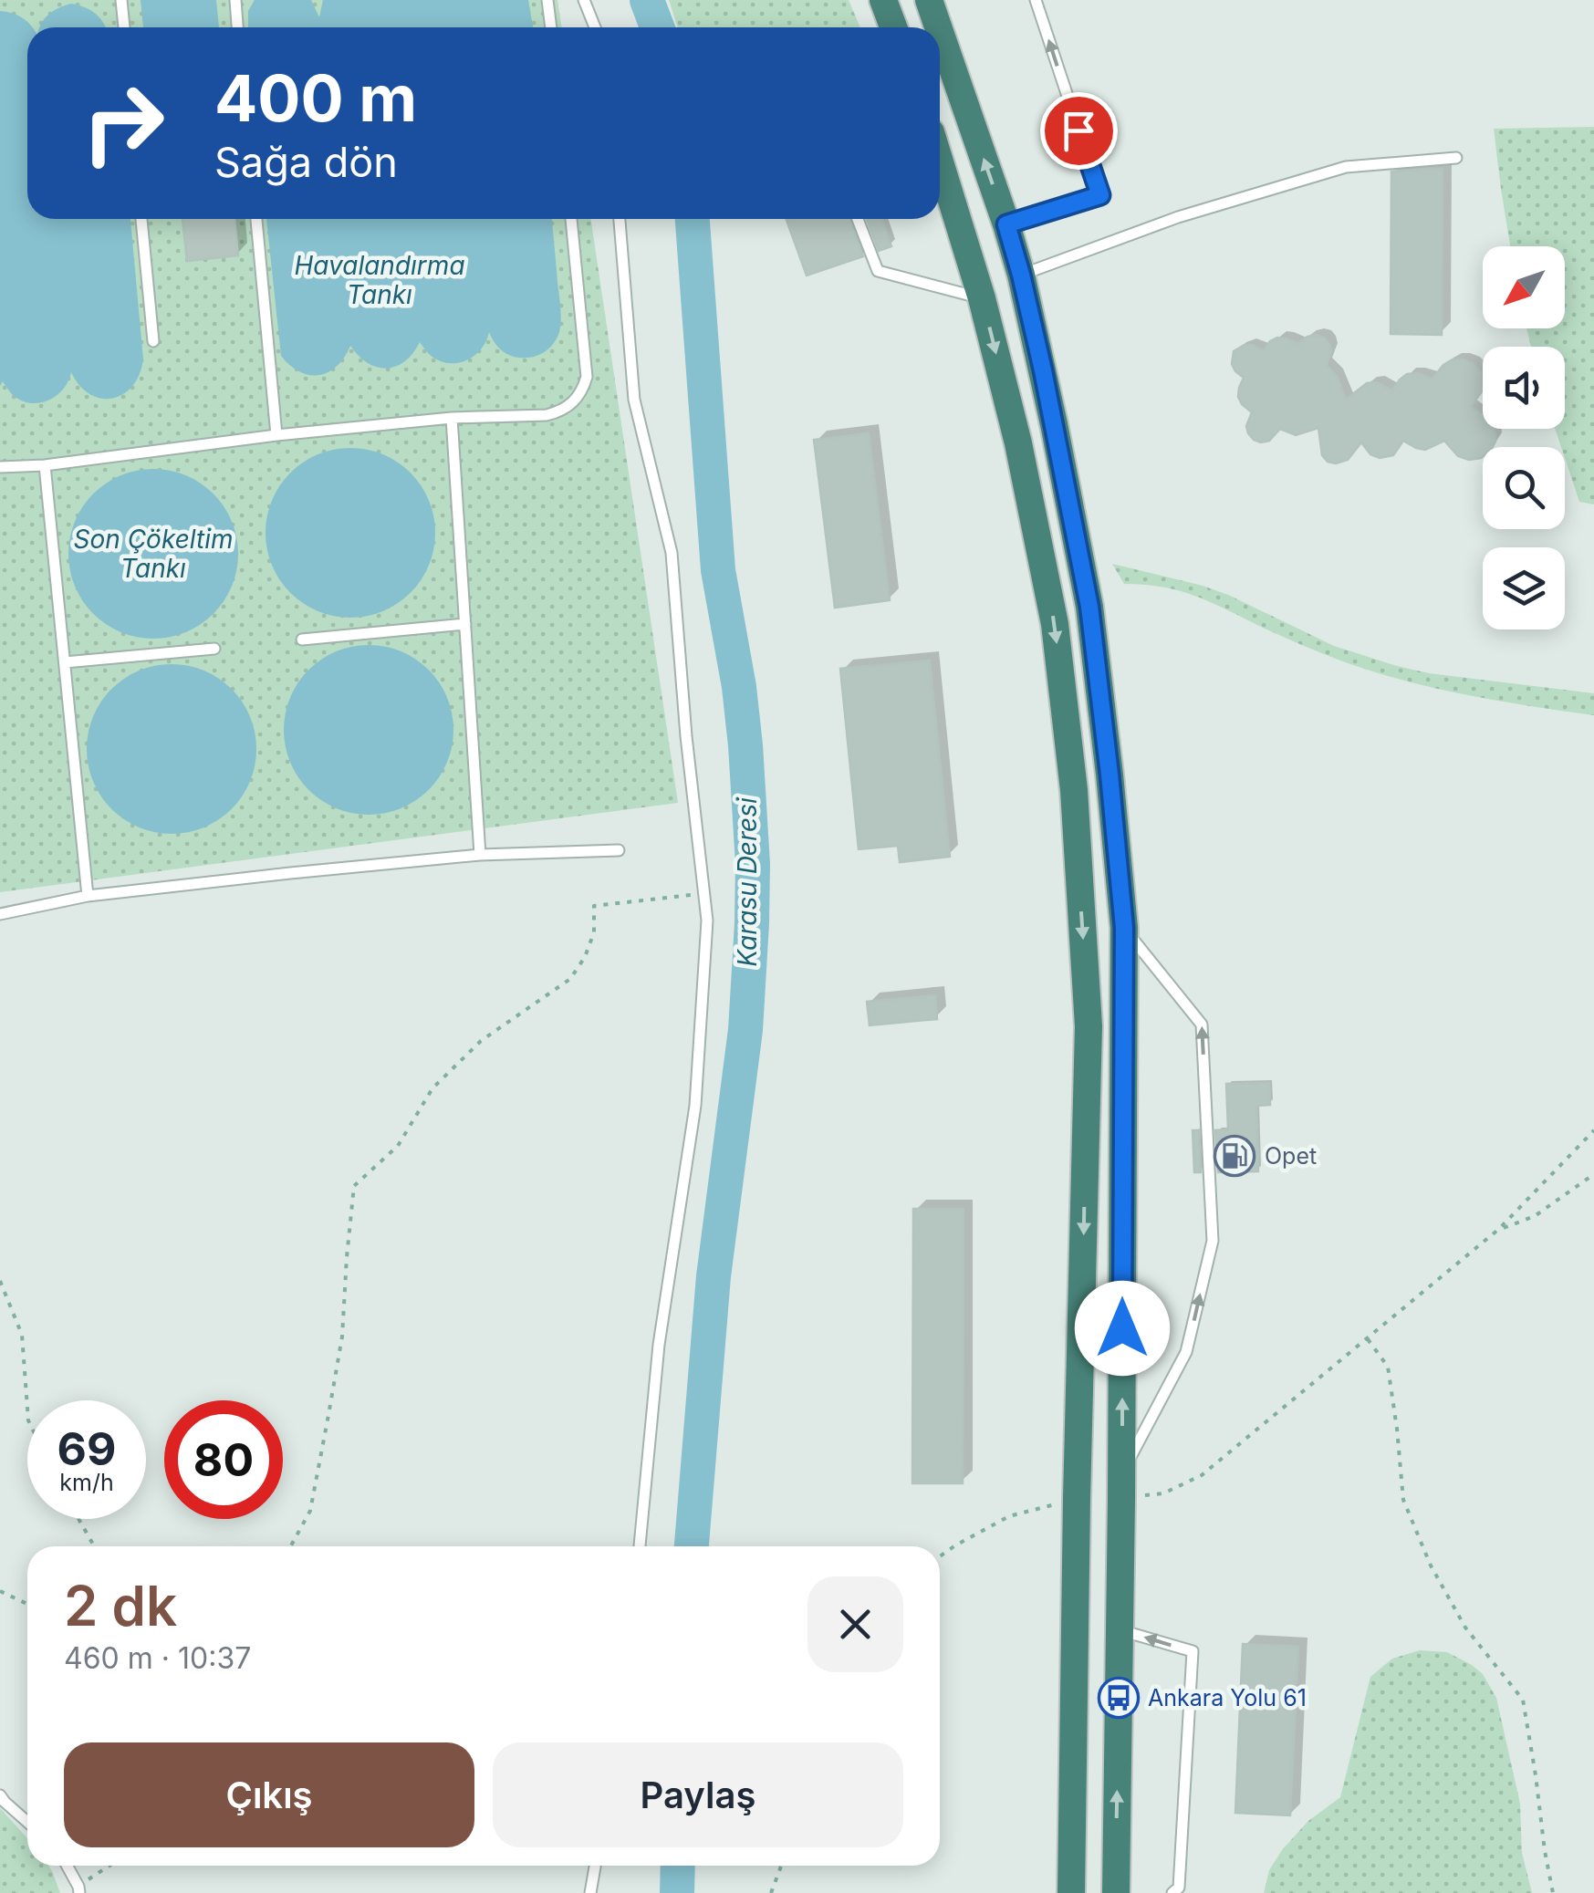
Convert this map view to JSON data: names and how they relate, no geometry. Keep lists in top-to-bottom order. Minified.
{"water":["Havalandırma Tankı","Son Çökeltim Tankı","Karasu Deresi"],"places":{"fuel station":["Opet"],"bus stop":["Ankara Yolu 61"]},"north":"bottom left","page":{"turn":["400 m","Sağa dön"],"speed":"69 km/h","limit":"80","heading":["2 dk","460 m · 10:37"],"buttons":["Çıkış","Paylaş"]}}
